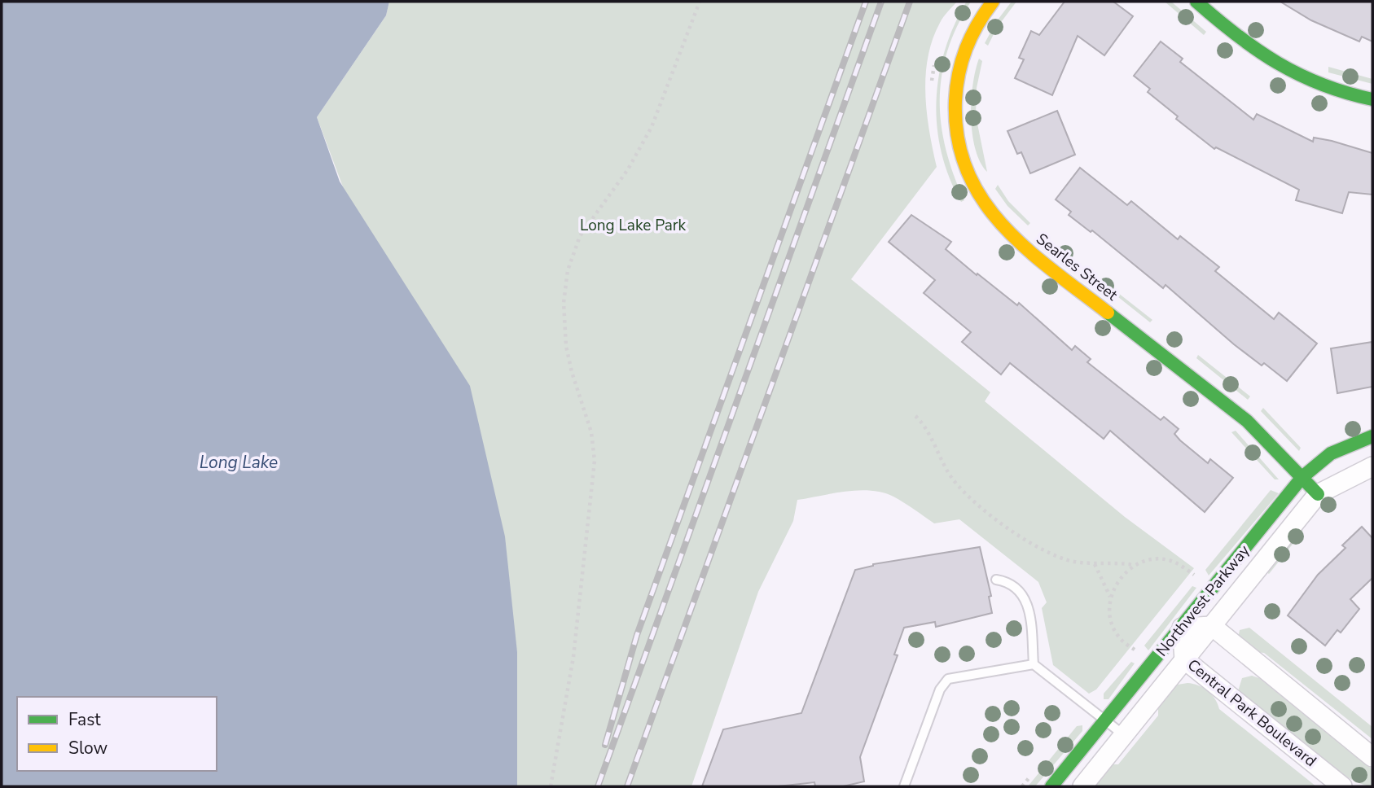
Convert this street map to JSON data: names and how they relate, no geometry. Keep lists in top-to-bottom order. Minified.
{"streets":{"street":["Searles Street","Northwest Parkway","Central Park Boulevard"]},"crossings":[["Searles Street","Northwest Parkway"],["Northwest Parkway","Central Park Boulevard"]],"water":["Long Lake"],"parks":["Long Lake Park"],"legend":["Fast","Slow"]}
